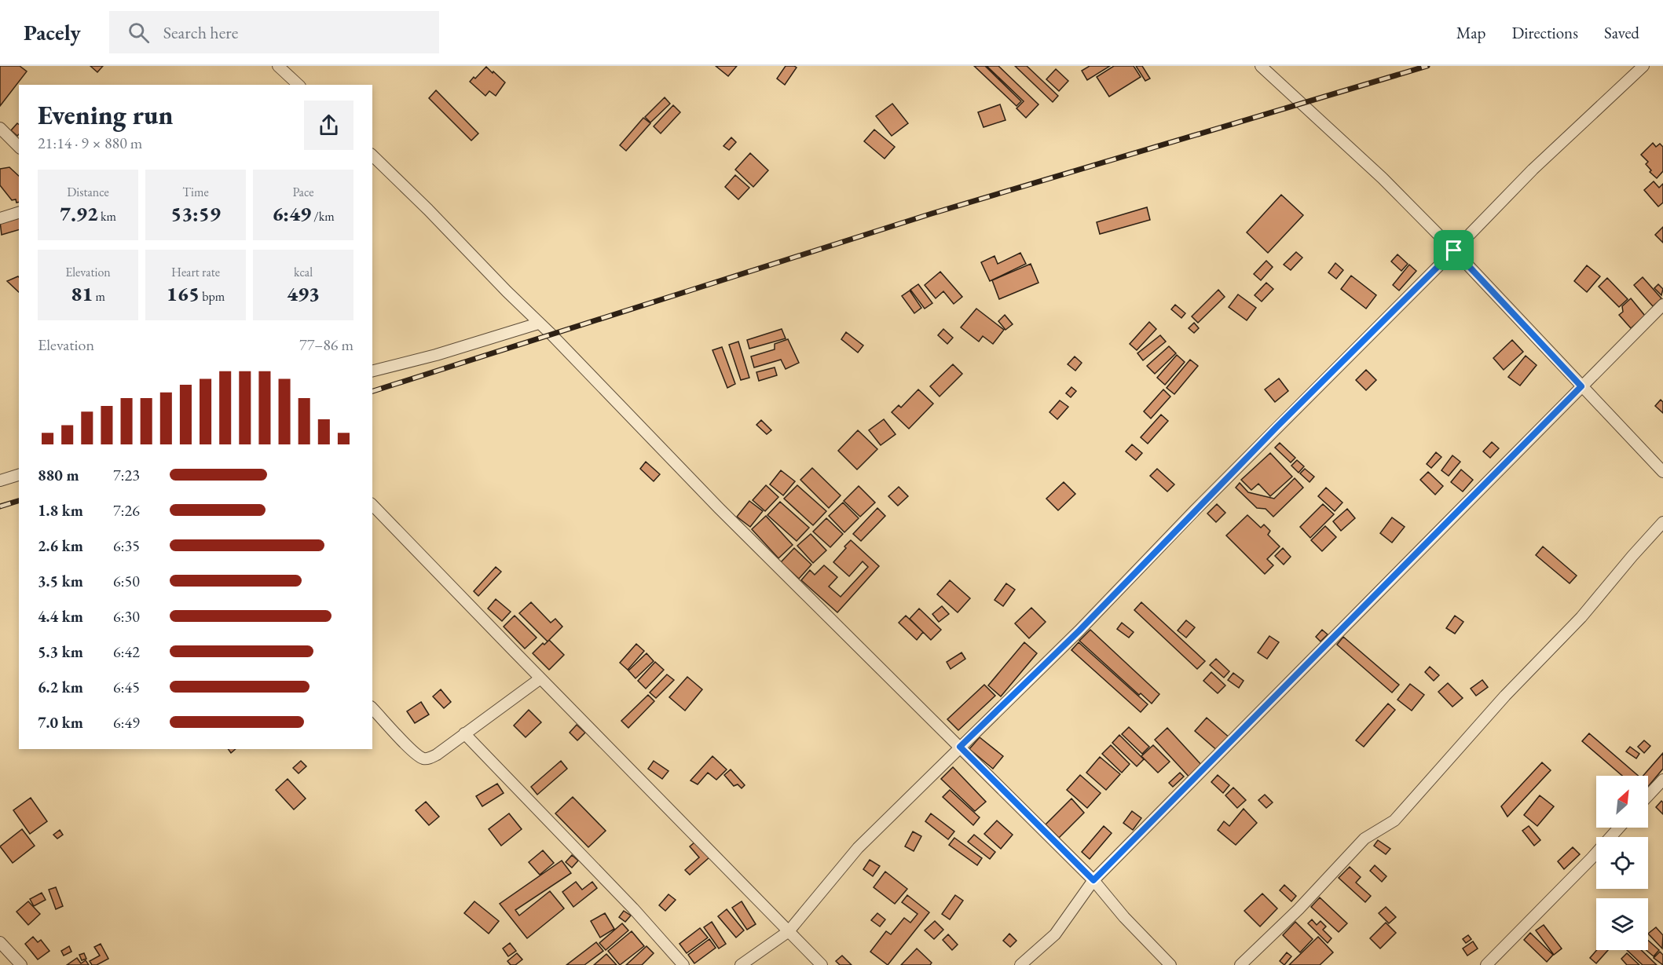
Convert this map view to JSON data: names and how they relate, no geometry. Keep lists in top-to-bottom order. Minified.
{"north":"top right","page":{"header":"Pacely","search":"Search here","nav":["Map","Directions","Saved"],"heading":["Evening run","21:14 · 9 × 880 m"],"stats":[["Distance","7.92 km"],["Time","53:59"],["Pace","6:49 /km"],["Elevation","81 m"],["Heart rate","165 bpm"],["kcal","493"]],"chart":["Elevation","77–86 m"],"list":[{"name":"880 m","note":"7:23"},{"name":"1.8 km","note":"7:26"},{"name":"2.6 km","note":"6:35"},{"name":"3.5 km","note":"6:50"},{"name":"4.4 km","note":"6:30"},{"name":"5.3 km","note":"6:42"},{"name":"6.2 km","note":"6:45"},{"name":"7.0 km","note":"6:49"}]}}
